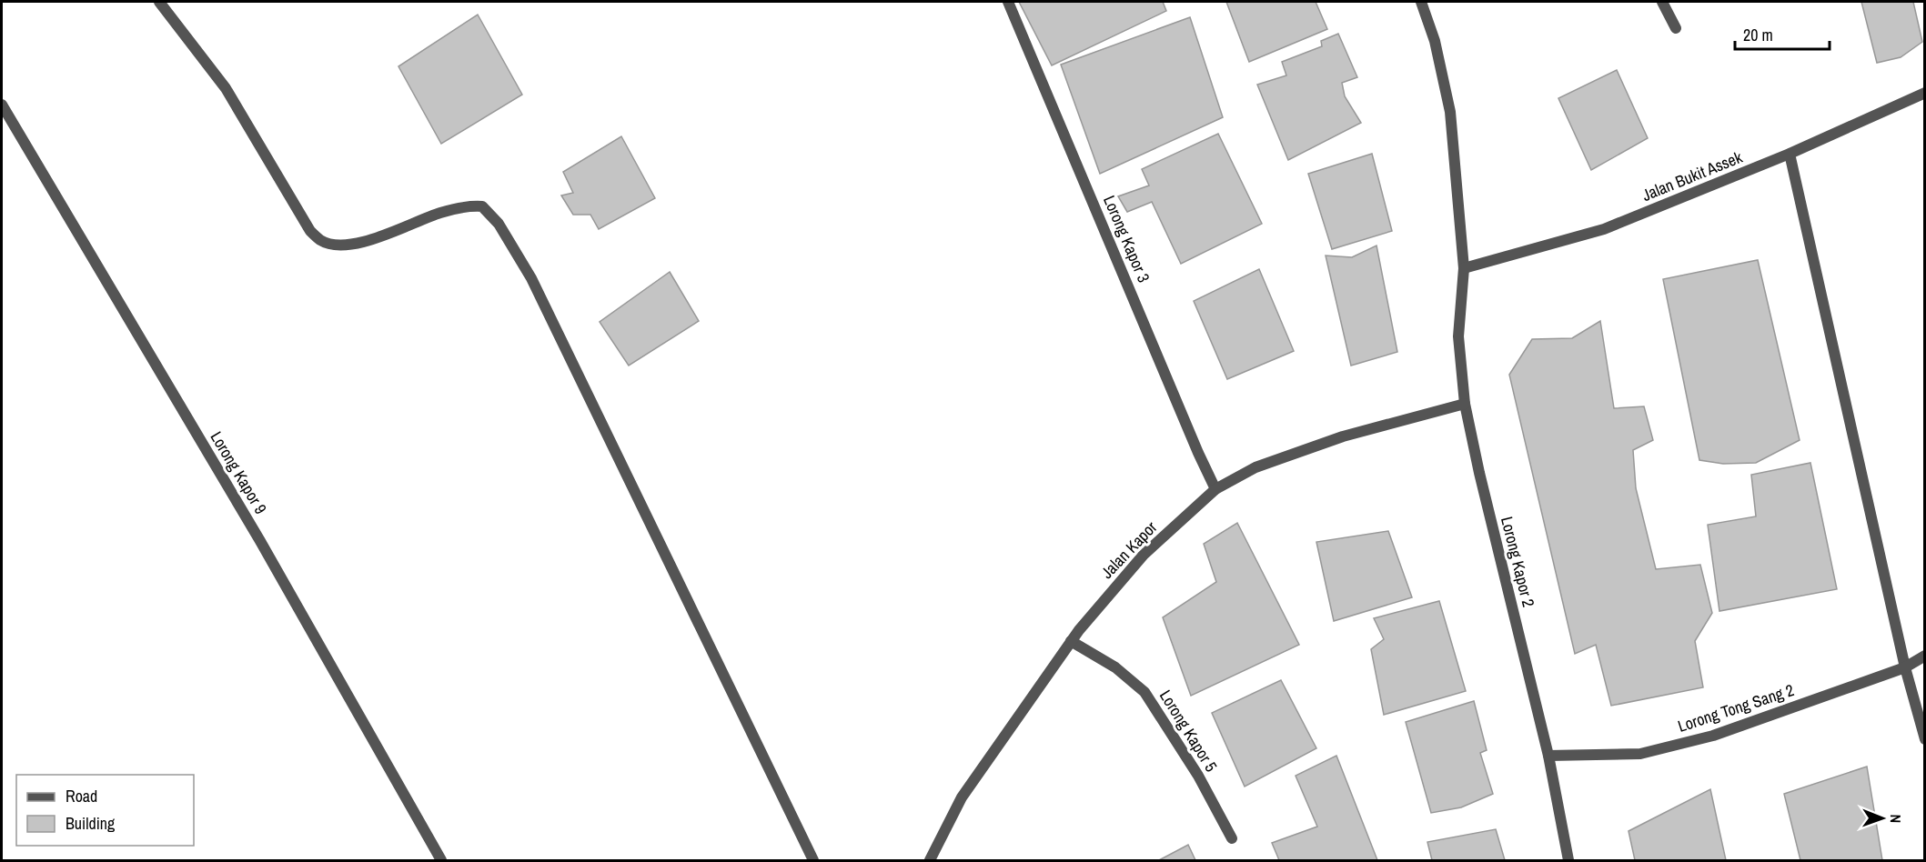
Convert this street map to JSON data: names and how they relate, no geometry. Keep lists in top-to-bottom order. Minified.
{"streets":{"street":["Jalan Bukit Assek","Lorong Kapor 3","Lorong Kapor 9","Jalan Kapor","Lorong Kapor 2","Lorong Tong Sang 2","Lorong Kapor 5"]},"crossings":[["Jalan Bukit Assek","Lorong Kapor 2"],["Lorong Kapor 3","Jalan Kapor"],["Jalan Kapor","Lorong Kapor 2"],["Jalan Kapor","Lorong Kapor 5"],["Lorong Kapor 2","Lorong Tong Sang 2"]],"legend":["Road","Building"],"scale_bar":"20 m","north":"right"}
